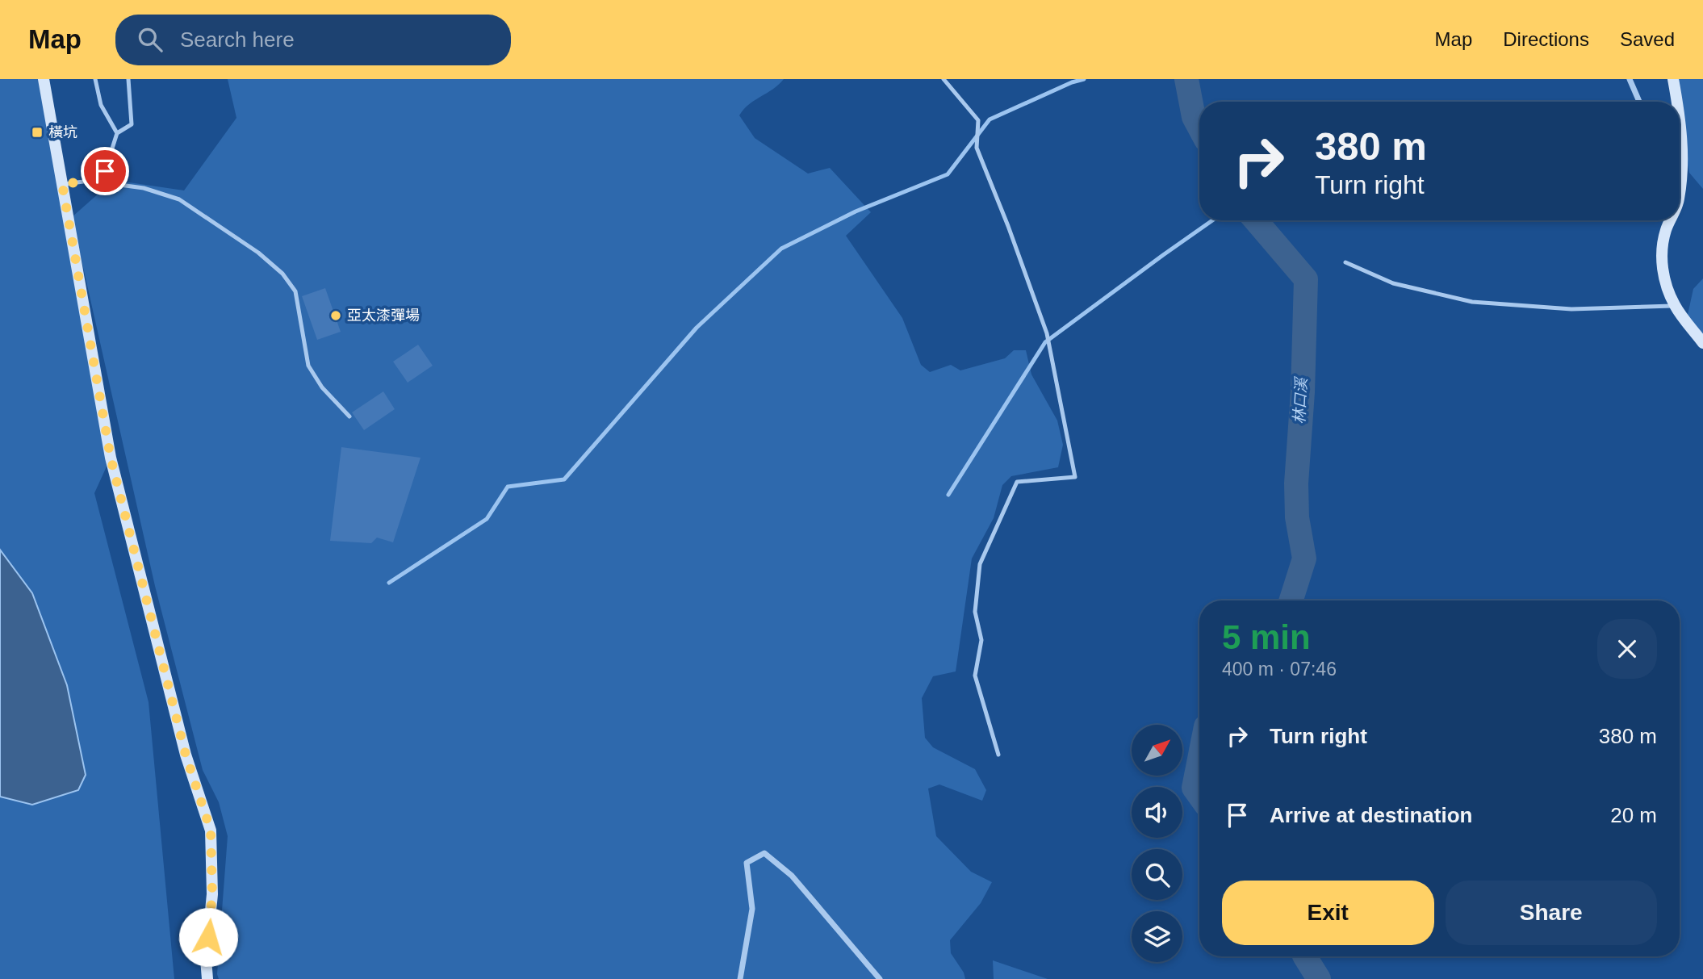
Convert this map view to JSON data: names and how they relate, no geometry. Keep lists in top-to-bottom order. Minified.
{"water":["林口溪"],"places":{"transit":["橫坑"],"other":["亞太漆彈場"]},"north":"top right","page":{"header":"Map","search":"Search here","nav":["Map","Directions","Saved"],"turn":["380 m","Turn right"],"heading":["5 min","400 m · 07:46"],"list":[{"name":"Turn right","value":"380 m"},{"name":"Arrive at destination","value":"20 m"}],"buttons":["Exit","Share"]}}
